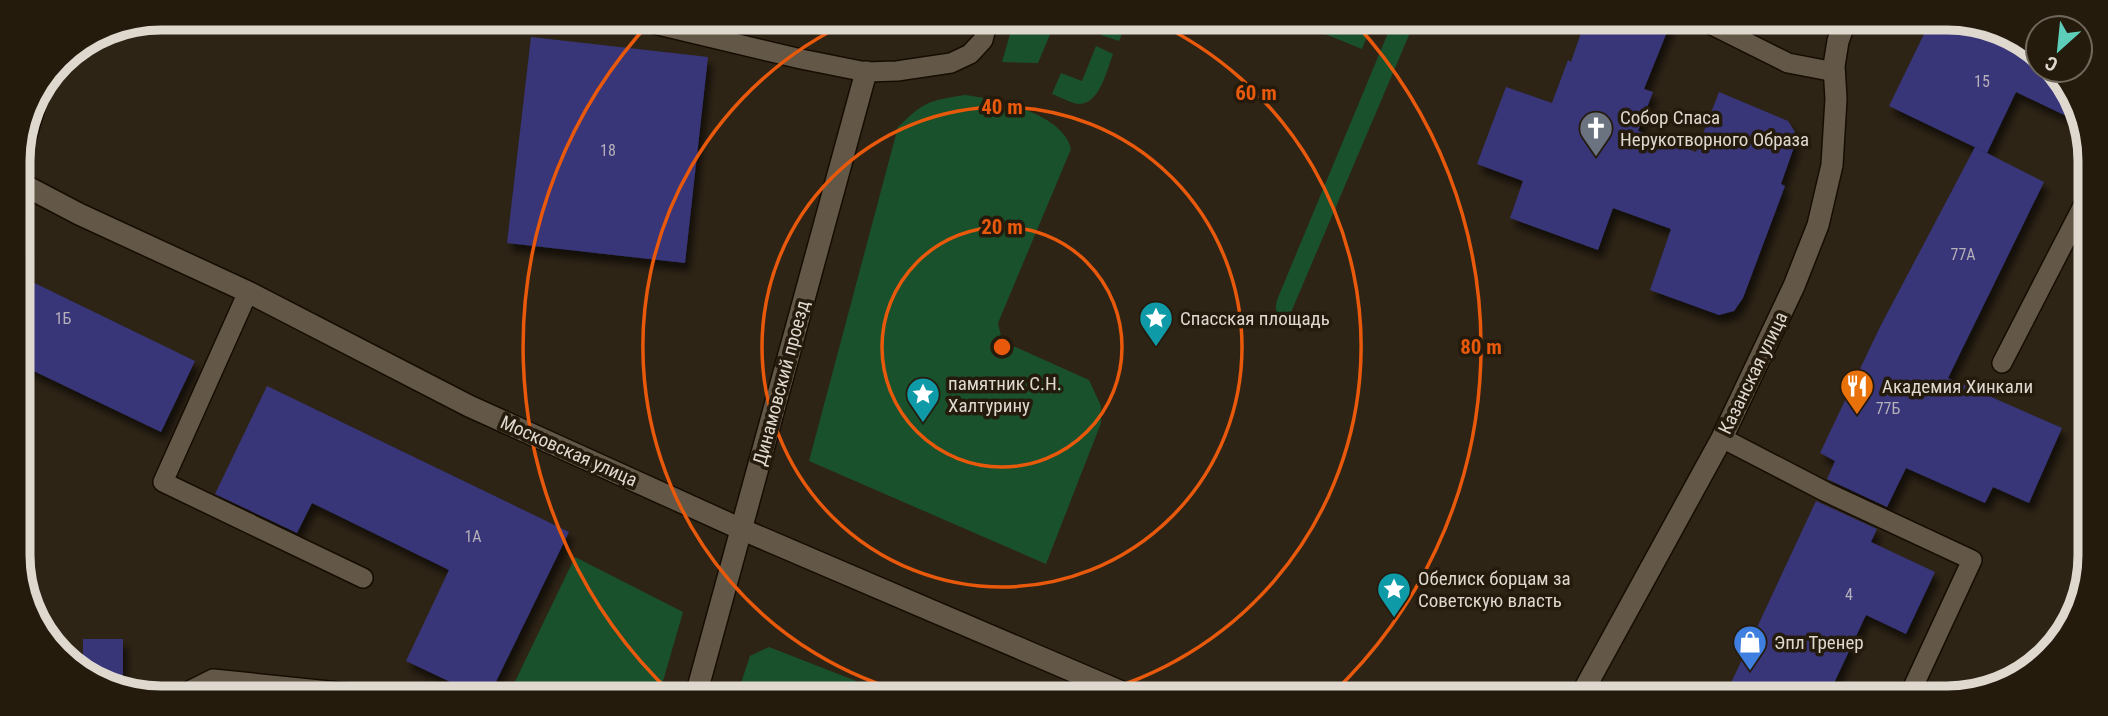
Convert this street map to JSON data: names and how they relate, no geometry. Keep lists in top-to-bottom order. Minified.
{"streets":{"street":["Казанская улица","Динамовский проезд","Московская улица"]},"crossings":[["Динамовский проезд","Московская улица"]],"places":{"church":["Собор Спаса Нерукотворного Образа"],"place":["Спасская площадь","памятник С.Н. Халтурину","Обелиск борцам за Советскую власть"],"restaurant":["Академия Хинкали"],"shop":["Эпл Тренер"]},"house_numbers":["15","18","77А","1Б","77Б","1А","4"],"north":"bottom left","rings":["60 m","40 m","20 m","80 m"]}
